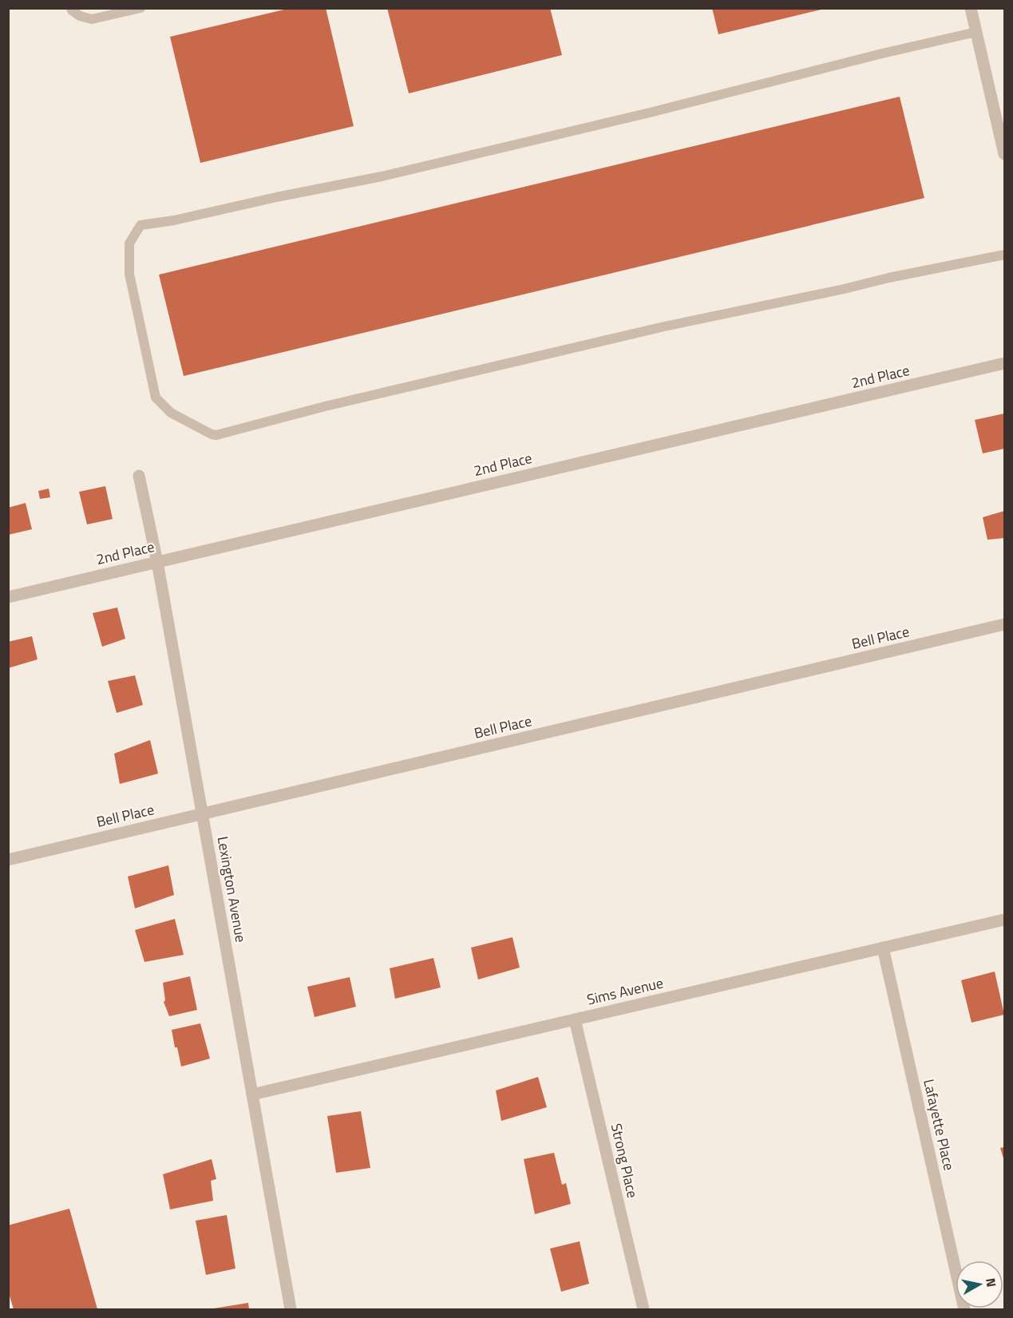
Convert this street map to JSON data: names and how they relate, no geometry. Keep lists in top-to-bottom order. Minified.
{"streets":{"street":["2nd Place","Bell Place","Lexington Avenue","Sims Avenue","Lafayette Place","Strong Place"]},"crossings":[["2nd Place","Lexington Avenue"],["Bell Place","Lexington Avenue"],["Lexington Avenue","Sims Avenue"],["Sims Avenue","Lafayette Place"],["Sims Avenue","Strong Place"]],"north":"right"}
